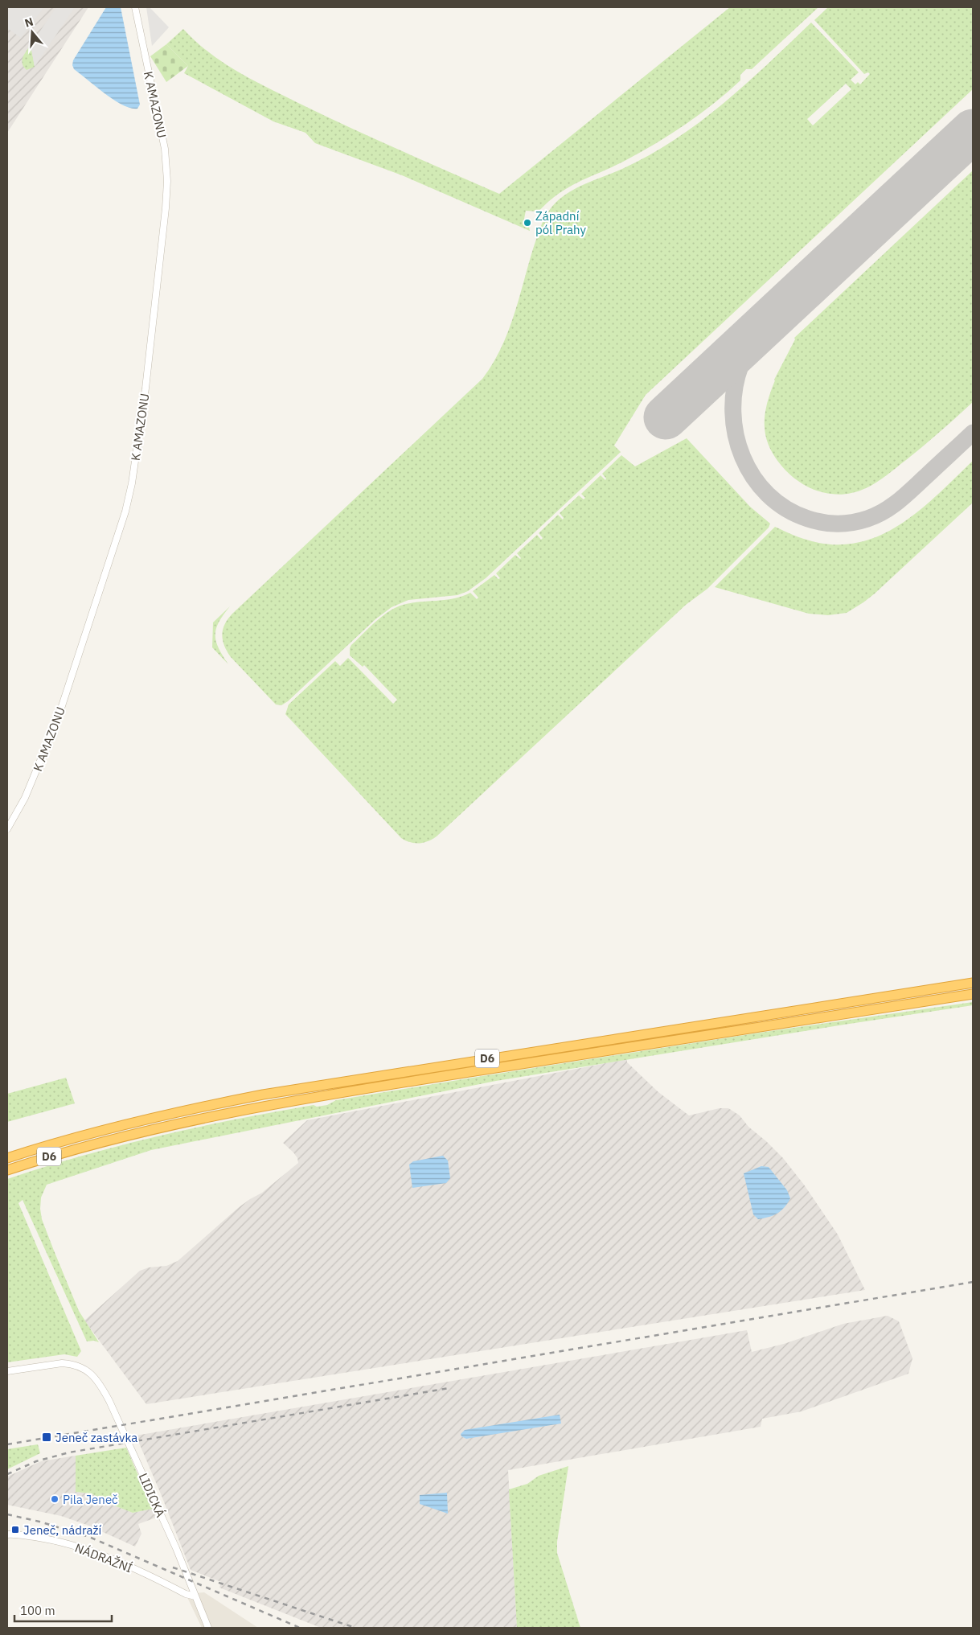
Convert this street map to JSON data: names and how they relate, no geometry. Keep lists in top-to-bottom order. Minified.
{"streets":{"highway":["D6"],"street":["K AMAZONU","LIDICKÁ","NÁDRAŽNÍ"]},"crossings":[["LIDICKÁ","NÁDRAŽNÍ"]],"places":{"other":["Západní pól Prahy","Pila Jeneč"],"transit":["Jeneč zastávka","Jeneč, nádraží"]},"scale_bar":"100 m","north":"top"}
